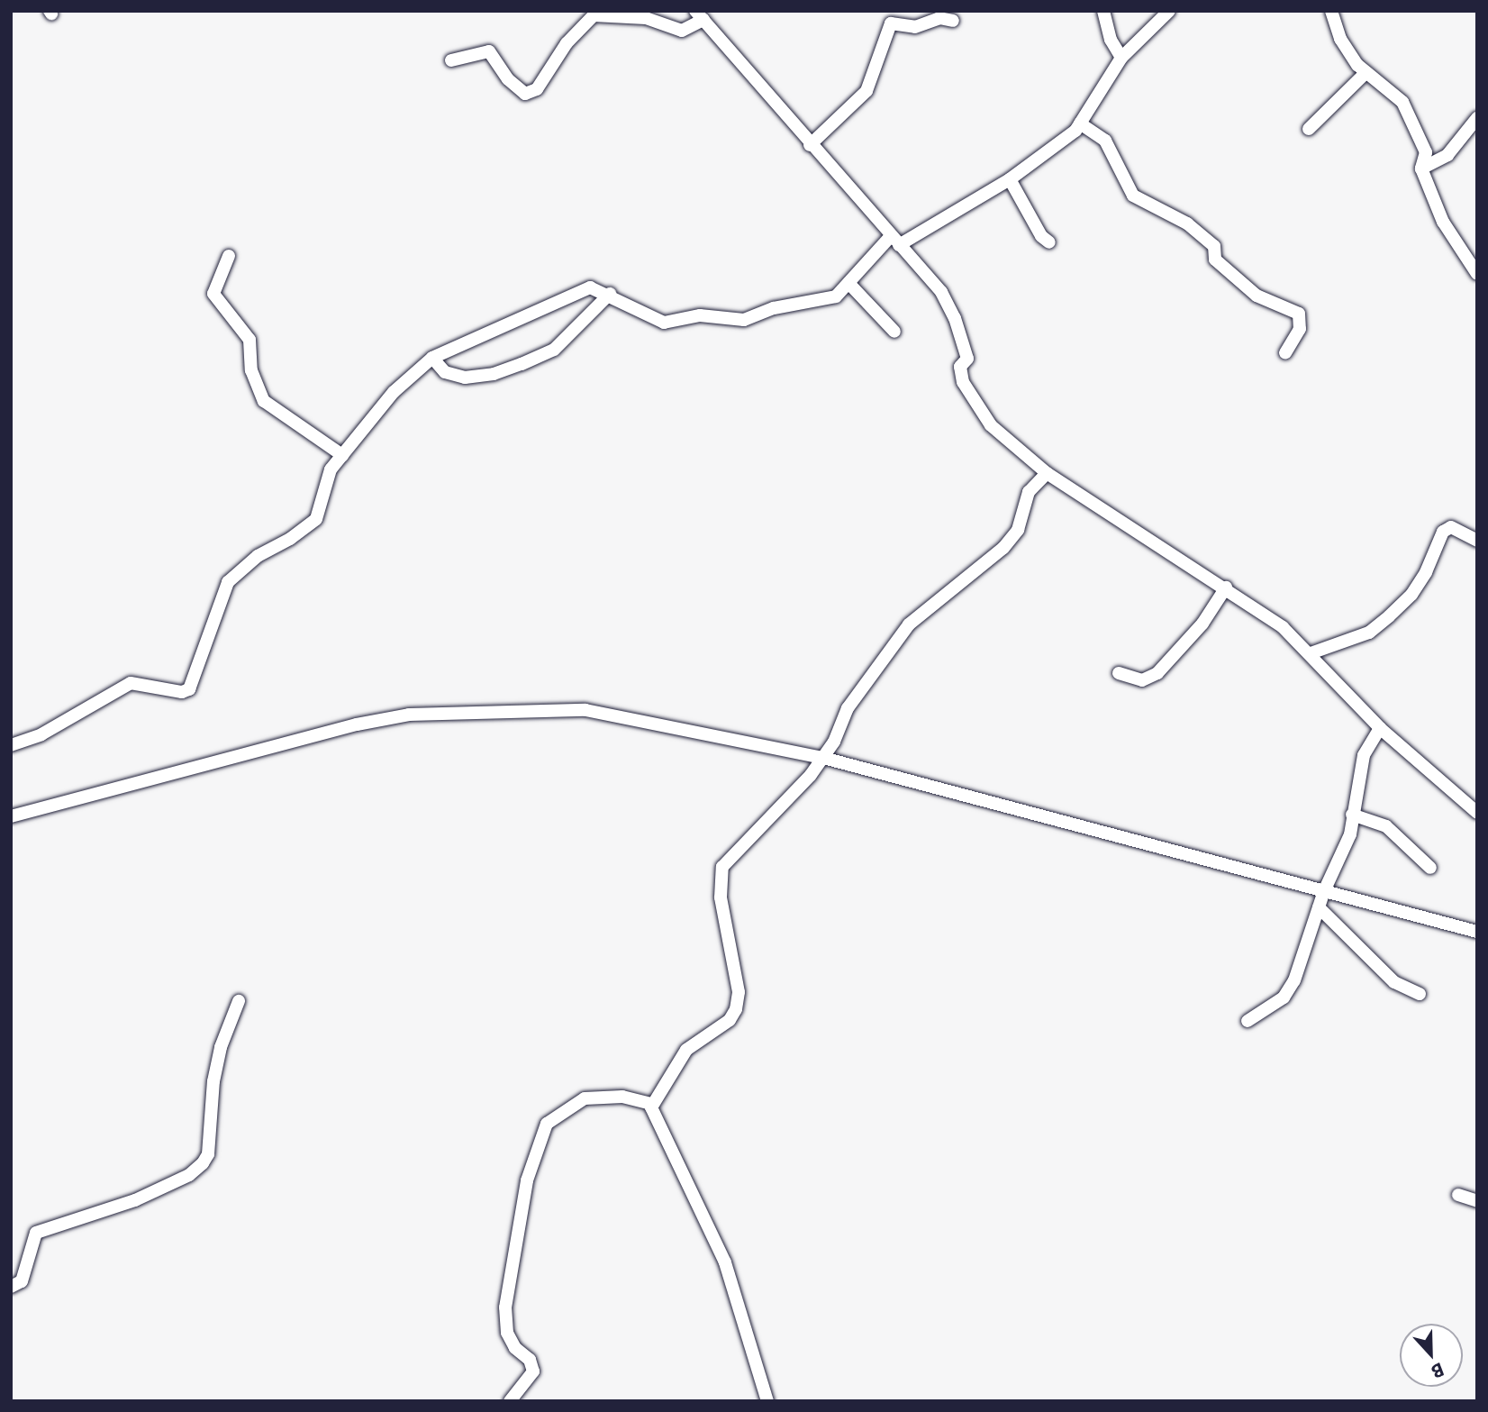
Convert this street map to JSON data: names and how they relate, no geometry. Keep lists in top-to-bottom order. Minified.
{"north":"bottom"}
